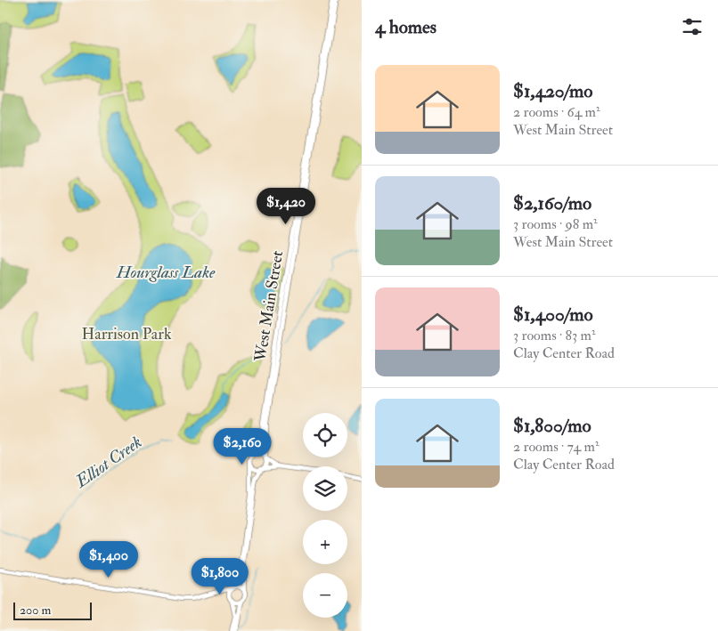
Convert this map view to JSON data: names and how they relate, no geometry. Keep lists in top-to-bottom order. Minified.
{"streets":{"street":["West Main Street"]},"water":["Hourglass Lake","Elliot Creek"],"parks":["Harrison Park"],"scale_bar":"200 m","page":{"heading":"4 homes","list":[{"name":"$1,420/mo","note":"2 rooms · 64 m² · West Main Street"},{"name":"$2,160/mo","note":"3 rooms · 98 m² · West Main Street"},{"name":"$1,400/mo","note":"3 rooms · 83 m² · Clay Center Road"},{"name":"$1,800/mo","note":"2 rooms · 74 m² · Clay Center Road"}],"price":["$1,420","$2,160","$1,400","$1,800"],"map_buttons":["+","−"],"scale":"200 m"}}
